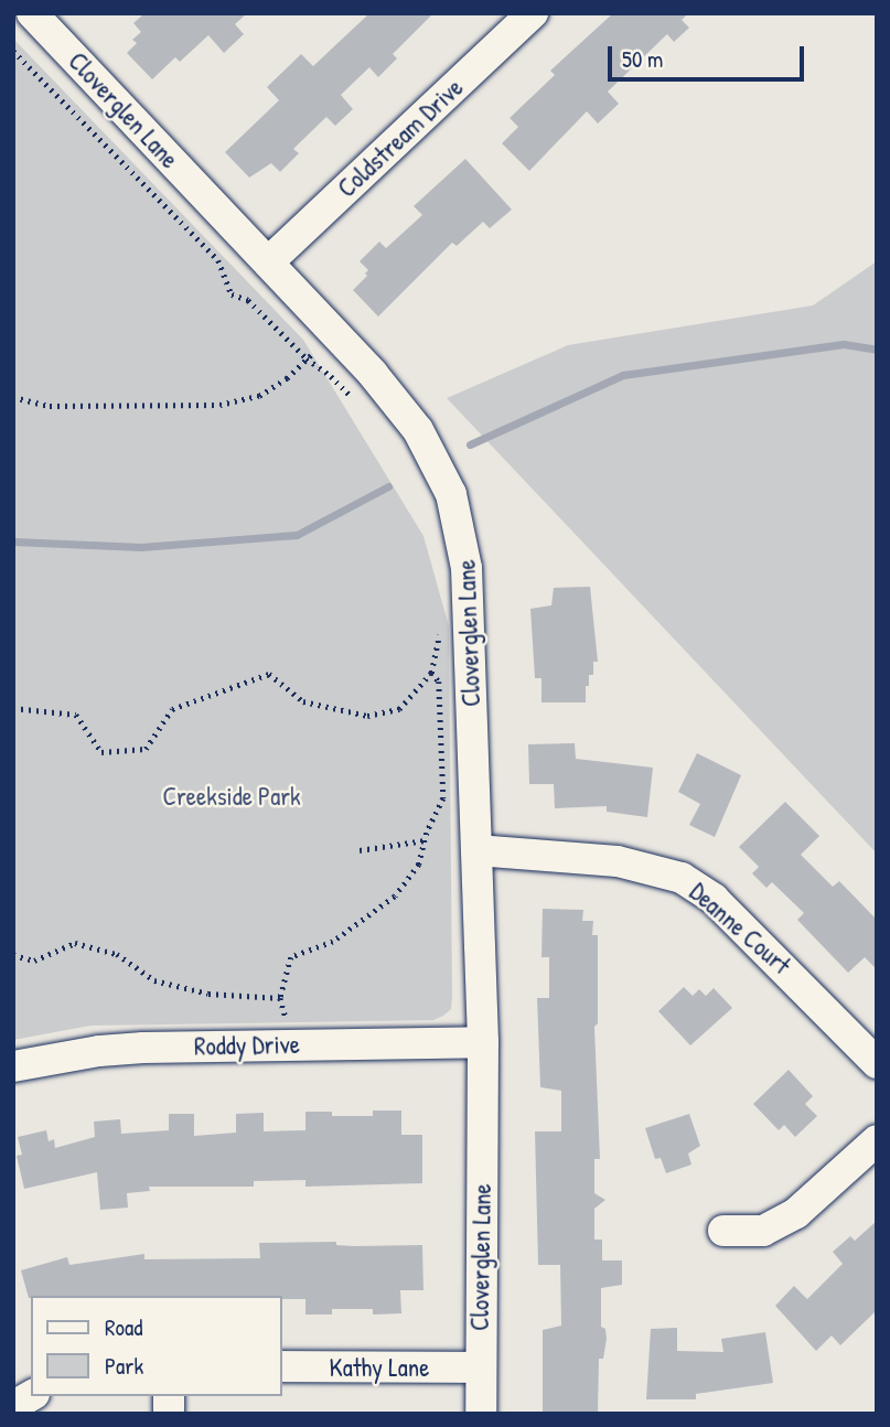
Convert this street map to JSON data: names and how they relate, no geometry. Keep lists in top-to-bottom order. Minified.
{"streets":{"street":["Cloverglen Lane","Coldstream Drive","Deanne Court","Roddy Drive","Kathy Lane"]},"crossings":[["Cloverglen Lane","Coldstream Drive"],["Cloverglen Lane","Deanne Court"],["Cloverglen Lane","Roddy Drive"],["Cloverglen Lane","Kathy Lane"]],"parks":["Creekside Park"],"legend":["Road","Park"],"scale_bar":"50 m"}
